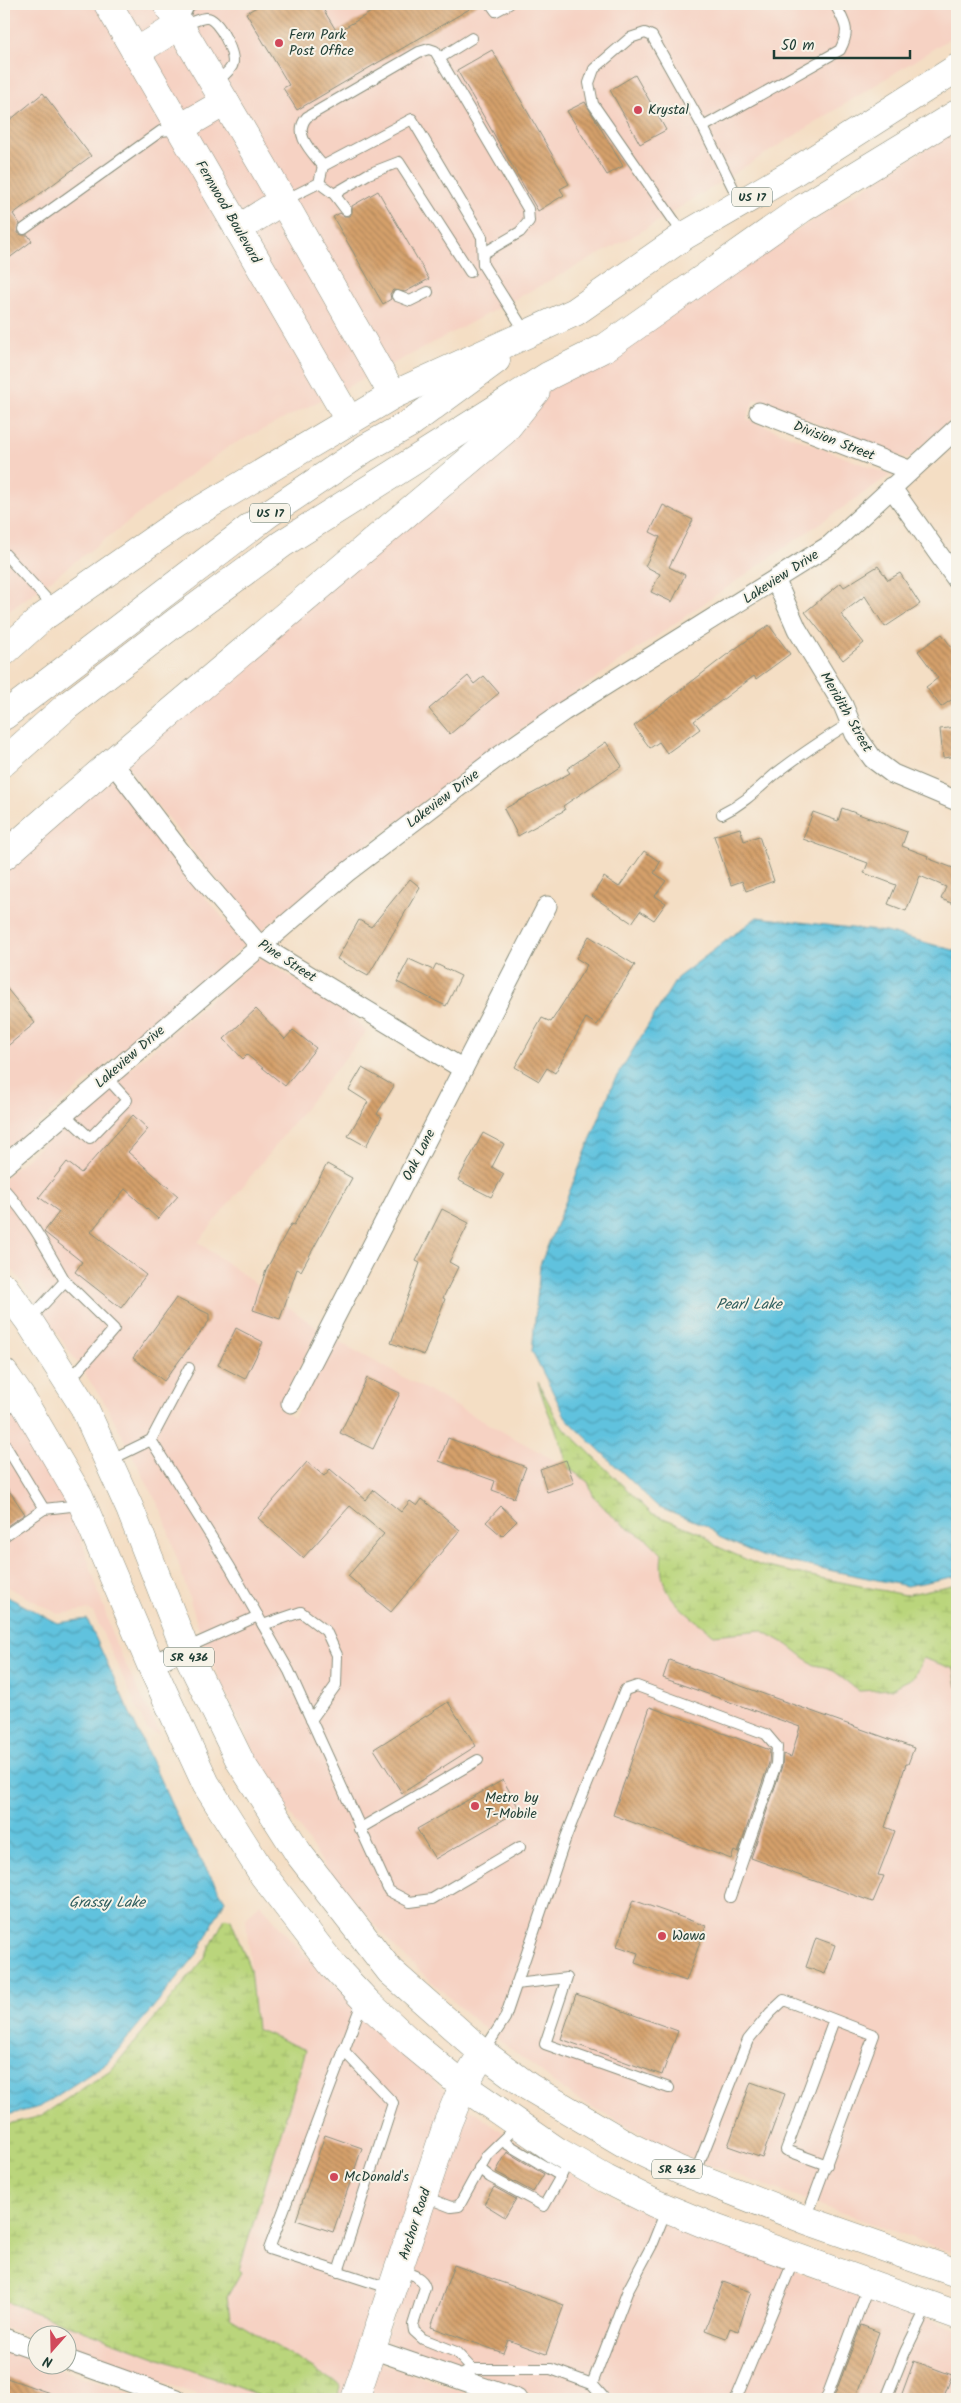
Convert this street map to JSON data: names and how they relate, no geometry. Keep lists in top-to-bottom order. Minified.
{"streets":{"main road":["US 17","Fernwood Boulevard","SR 436","Anchor Road"],"street":["Division Street","Lakeview Drive","Meridith Street","Pine Street","Oak Lane"]},"crossings":[["Division Street","Lakeview Drive"],["Lakeview Drive","Meridith Street"],["Lakeview Drive","Pine Street"],["Pine Street","Oak Lane"],["SR 436","Anchor Road"]],"water":["Pearl Lake","Grassy Lake"],"places":["Fern Park Post Office","Krystal","Metro by T-Mobile","Wawa","McDonald's"],"scale_bar":"50 m","north":"bottom"}
